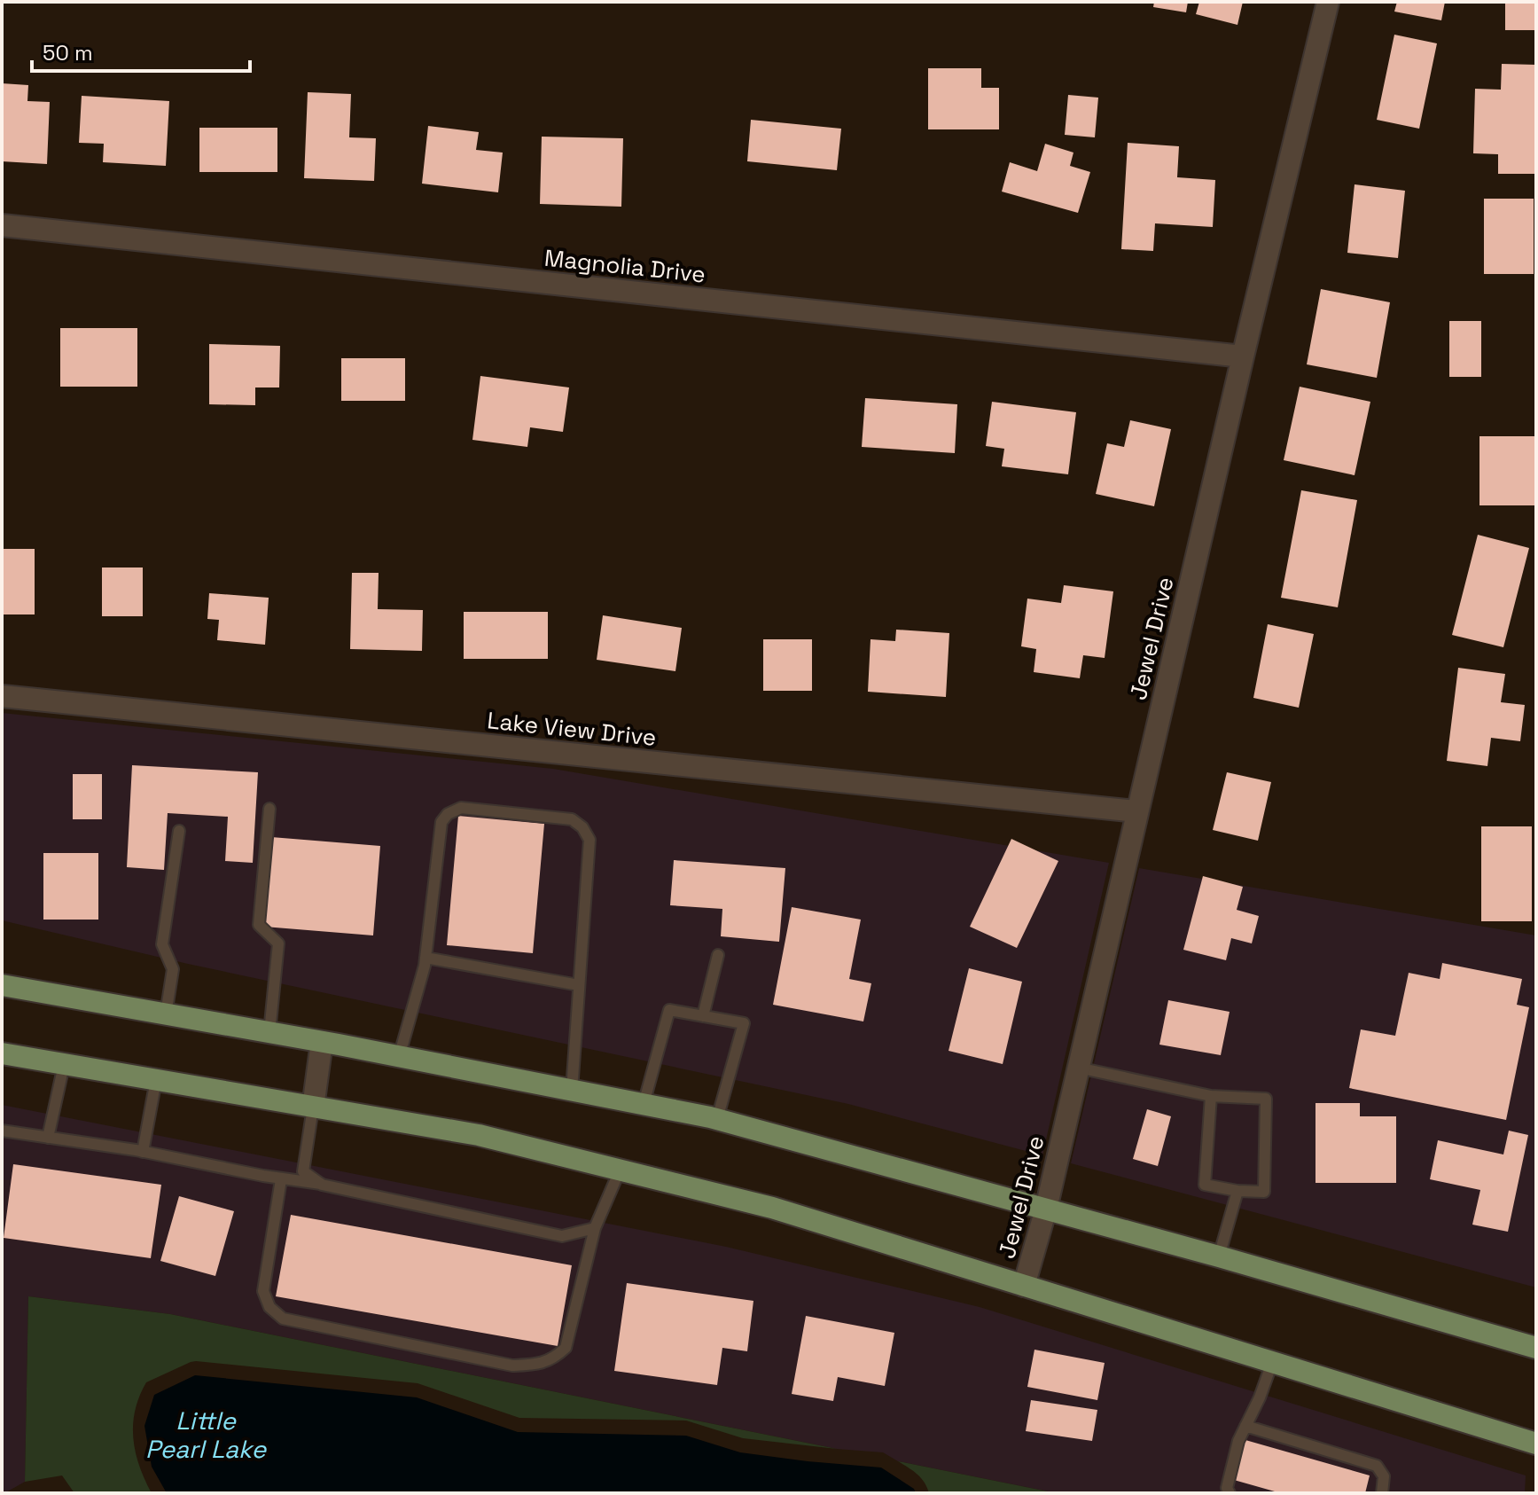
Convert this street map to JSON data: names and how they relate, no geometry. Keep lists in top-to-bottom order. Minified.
{"streets":{"street":["Magnolia Drive","Jewel Drive","Lake View Drive"]},"crossings":[["Magnolia Drive","Jewel Drive"],["Jewel Drive","Lake View Drive"]],"water":["Little Pearl Lake"],"scale_bar":"50 m"}
